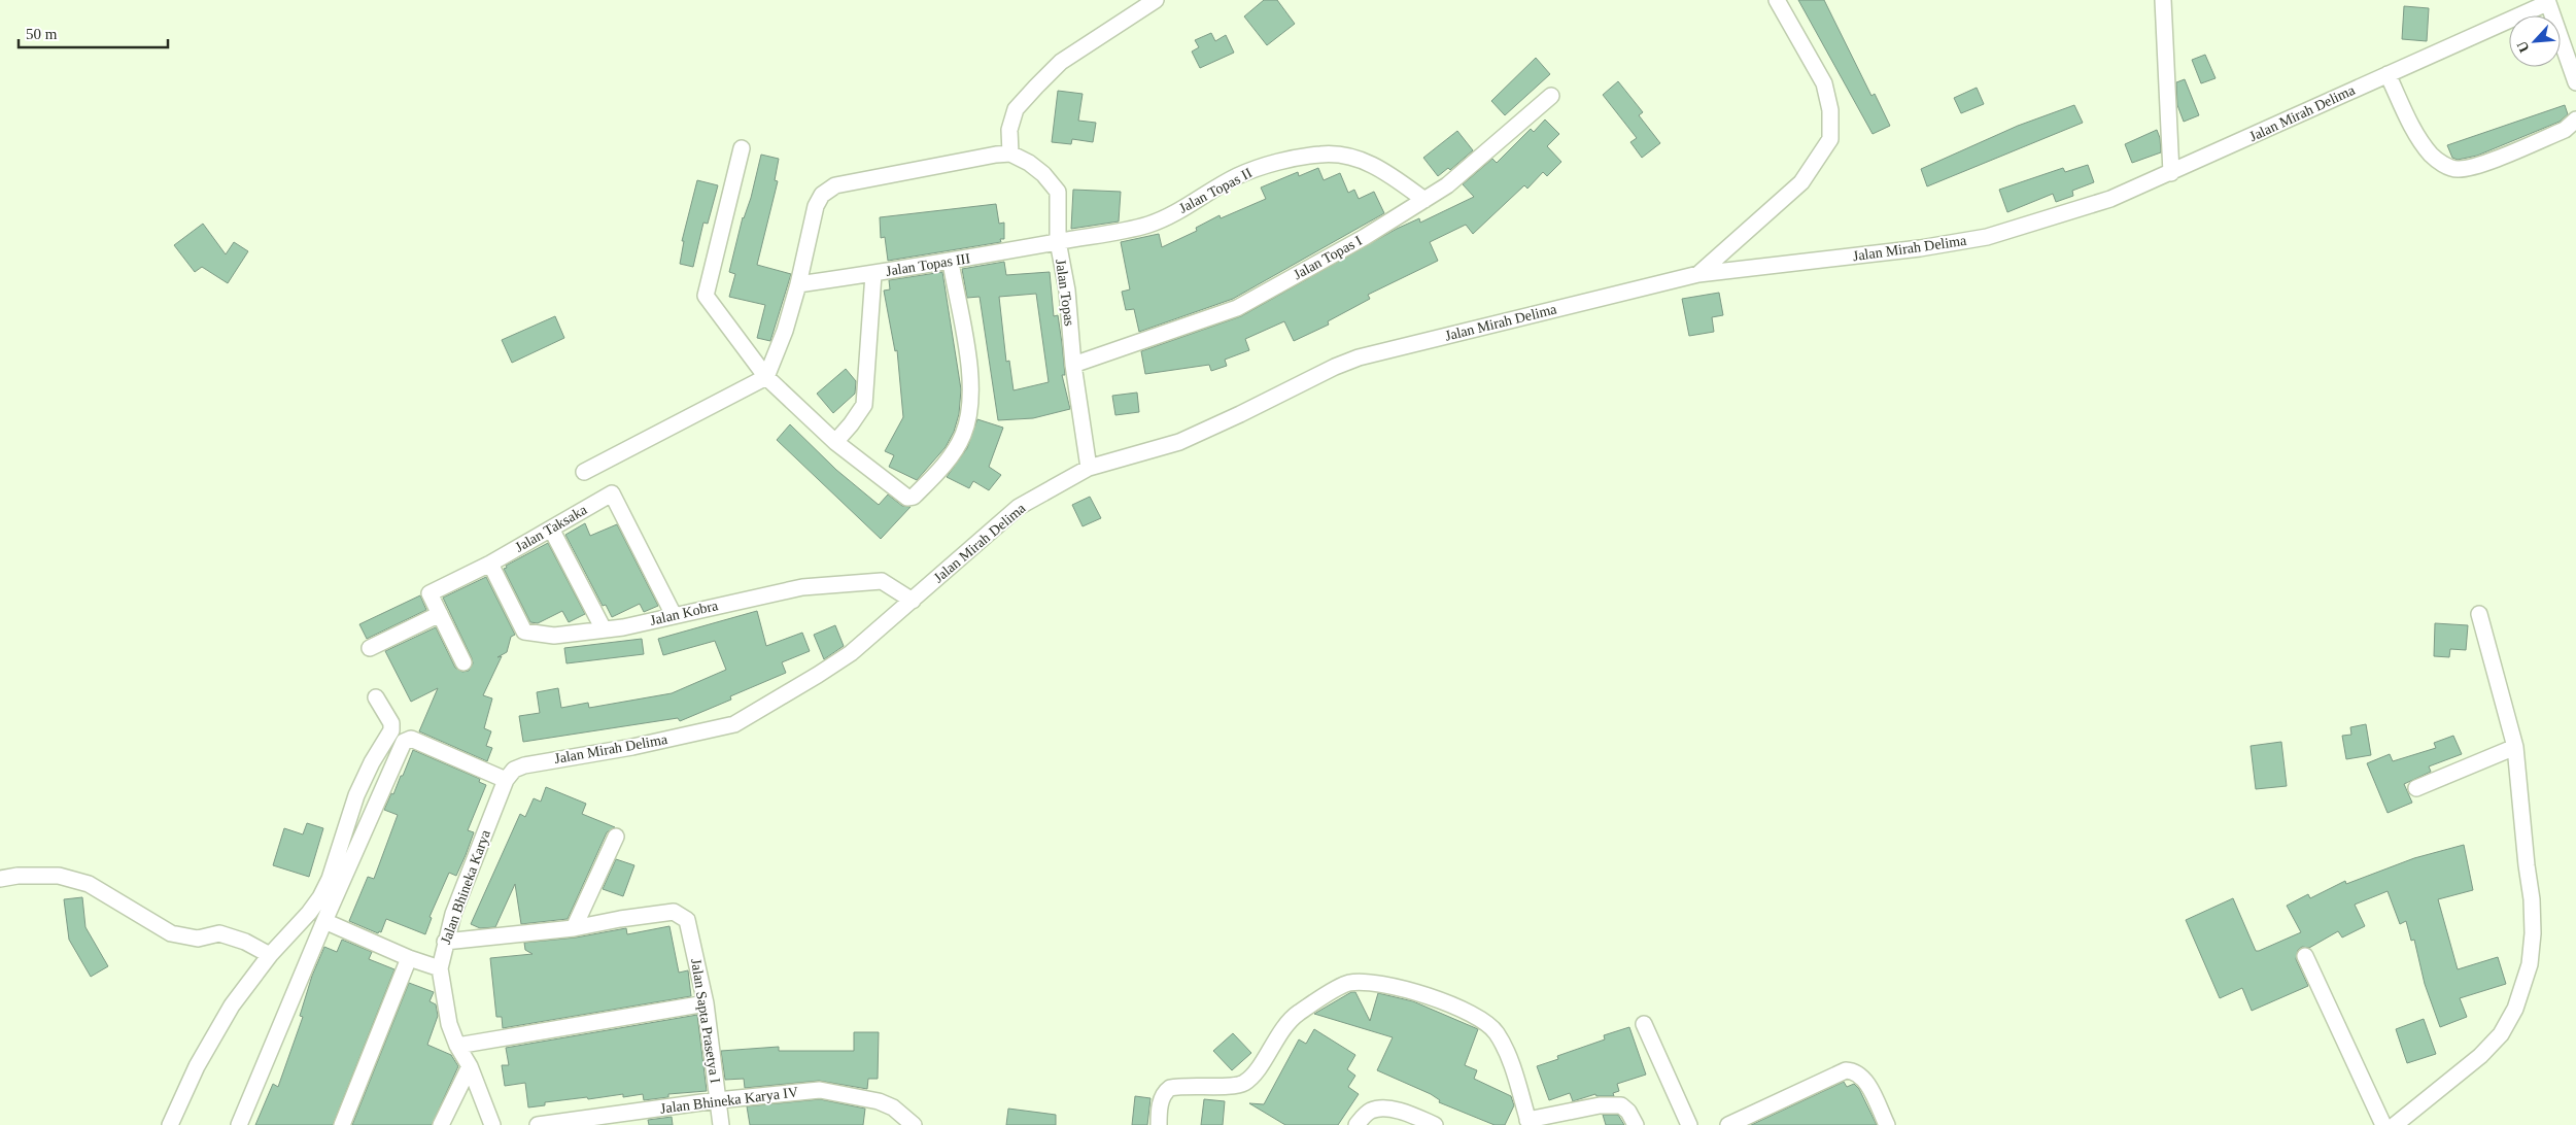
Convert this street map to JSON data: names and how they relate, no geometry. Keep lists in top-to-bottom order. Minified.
{"streets":{"street":["Jalan Mirah Delima","Jalan Topas II","Jalan Topas I","Jalan Topas III","Jalan Topas","Jalan Taksaka","Jalan Kobra","Jalan Bhineka Karya","Jalan Sapta Prasetya I","Jalan Bhineka Karya IV"]},"crossings":[["Jalan Mirah Delima","Jalan Topas"],["Jalan Mirah Delima","Jalan Kobra"],["Jalan Mirah Delima","Jalan Bhineka Karya"],["Jalan Topas II","Jalan Topas I"],["Jalan Topas II","Jalan Topas III"],["Jalan Topas II","Jalan Topas"],["Jalan Topas I","Jalan Topas"],["Jalan Topas III","Jalan Topas"],["Jalan Taksaka","Jalan Kobra"],["Jalan Sapta Prasetya I","Jalan Bhineka Karya IV"]],"scale_bar":"50 m","north":"bottom left"}
